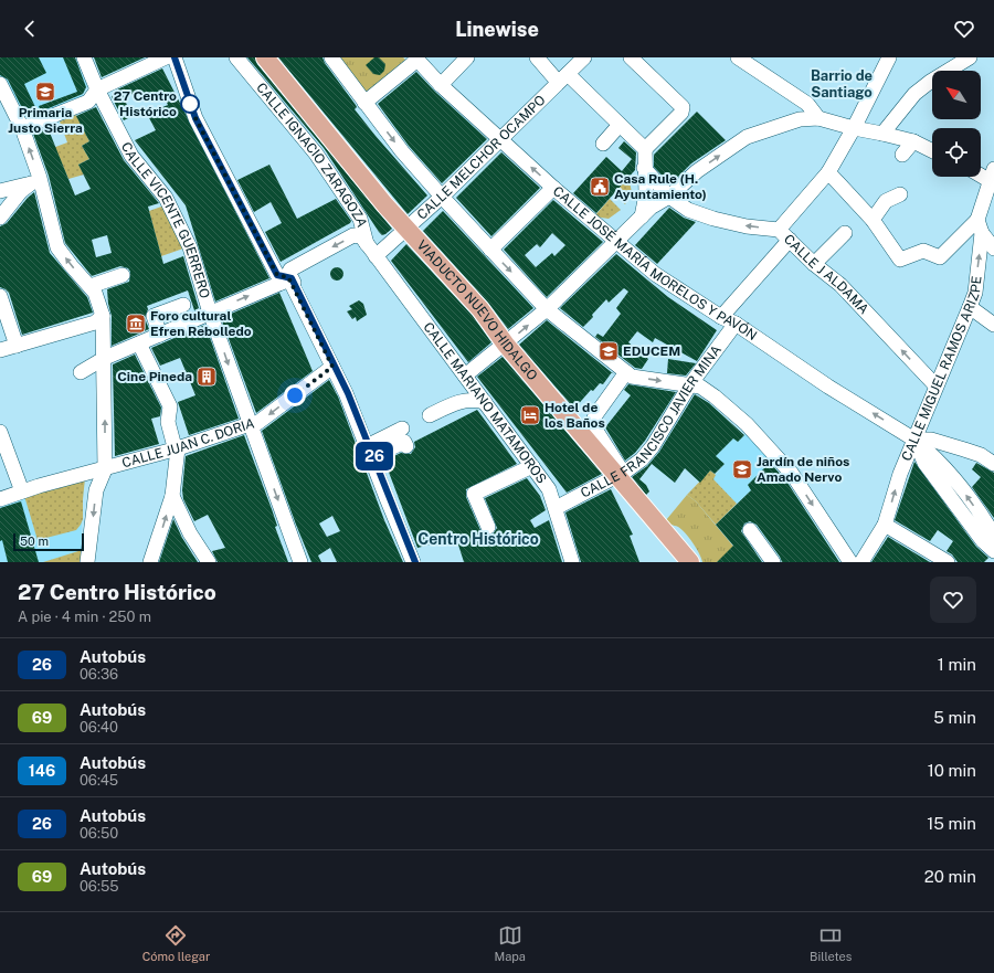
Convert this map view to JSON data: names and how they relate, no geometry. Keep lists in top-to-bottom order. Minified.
{"streets":{"main road":["VIADUCTO NUEVO HIDALGO"],"street":["CALLE IGNACIO ZARAGOZA","CALLE MELCHOR OCAMPO","CALLE VICENTE GUERRERO","CALLE JOSÉ MARÍA MORELOS Y PAVÓN","CALLE J ALDAMA","CALLE MIGUEL RAMOS ARIZPE","CALLE MARIANO MATAMOROS","CALLE FRANCISCO JAVIER MINA","CALLE JUAN C. DORIA"]},"crossings":[["CALLE IGNACIO ZARAGOZA","CALLE MELCHOR OCAMPO"],["CALLE IGNACIO ZARAGOZA","CALLE MARIANO MATAMOROS"],["CALLE MELCHOR OCAMPO","CALLE JOSÉ MARÍA MORELOS Y PAVÓN"],["CALLE MELCHOR OCAMPO","VIADUCTO NUEVO HIDALGO"],["CALLE MELCHOR OCAMPO","CALLE MARIANO MATAMOROS"],["CALLE VICENTE GUERRERO","CALLE JUAN C. DORIA"],["CALLE JOSÉ MARÍA MORELOS Y PAVÓN","CALLE MIGUEL RAMOS ARIZPE"],["CALLE JOSÉ MARÍA MORELOS Y PAVÓN","CALLE FRANCISCO JAVIER MINA"],["CALLE J ALDAMA","CALLE MIGUEL RAMOS ARIZPE"],["VIADUCTO NUEVO HIDALGO","CALLE FRANCISCO JAVIER MINA"],["CALLE MARIANO MATAMOROS","CALLE FRANCISCO JAVIER MINA"]],"one_way":["CALLE J ALDAMA","CALLE MIGUEL RAMOS ARIZPE"],"districts":["Barrio de Santiago","Centro Histórico"],"places":{"school or university":["Primaria Justo Sierra","EDUCEM","Jardín de niños Amado Nervo"],"other":["27 Centro Histórico"],"public building":["Casa Rule (H. Ayuntamiento)"],"museum":["Foro cultural Efren Rebolledo"],"building":["Cine Pineda"],"hotel":["Hotel de los Baños"]},"lines":["bus line 26"],"scale_bar":"50 m","north":"top left","page":{"header":"Linewise","on_map":"26","scale":"50 m","heading":["27 Centro Histórico","A pie · 4 min · 250 m"],"list":[{"mark":"26","name":"Autobús","note":"06:36","value":"1 min"},{"mark":"69","name":"Autobús","note":"06:40","value":"5 min"},{"mark":"146","name":"Autobús","note":"06:45","value":"10 min"},{"mark":"26","name":"Autobús","note":"06:50","value":"15 min"},{"mark":"69","name":"Autobús","note":"06:55","value":"20 min"}],"tabs":["Cómo llegar","Mapa","Billetes"]}}
